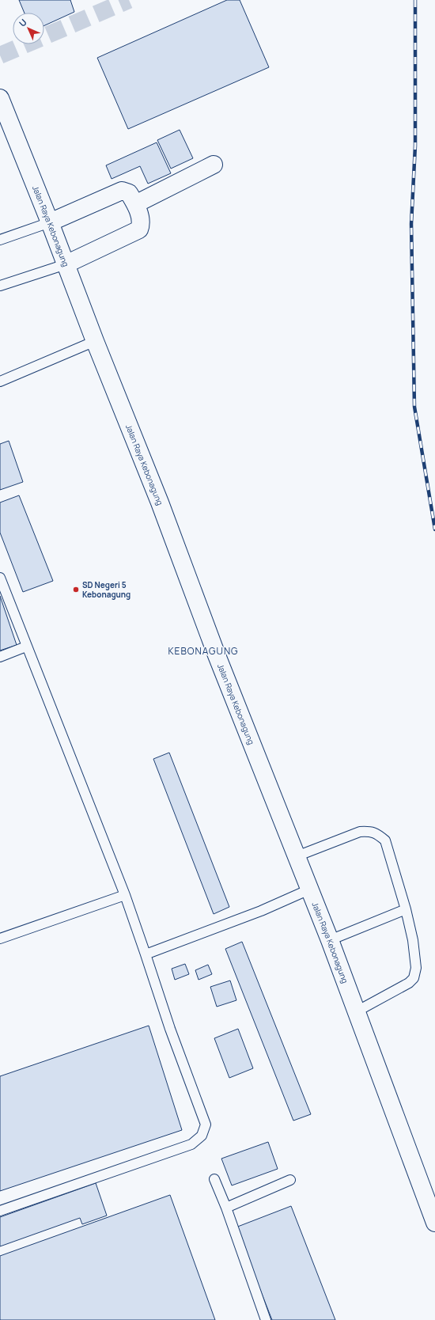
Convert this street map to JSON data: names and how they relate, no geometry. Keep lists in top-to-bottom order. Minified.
{"streets":{"main road":["Jalan Raya Kebonagung"]},"districts":["KEBONAGUNG"],"places":["SD Negeri 5 Kebonagung"],"north":"top left"}
